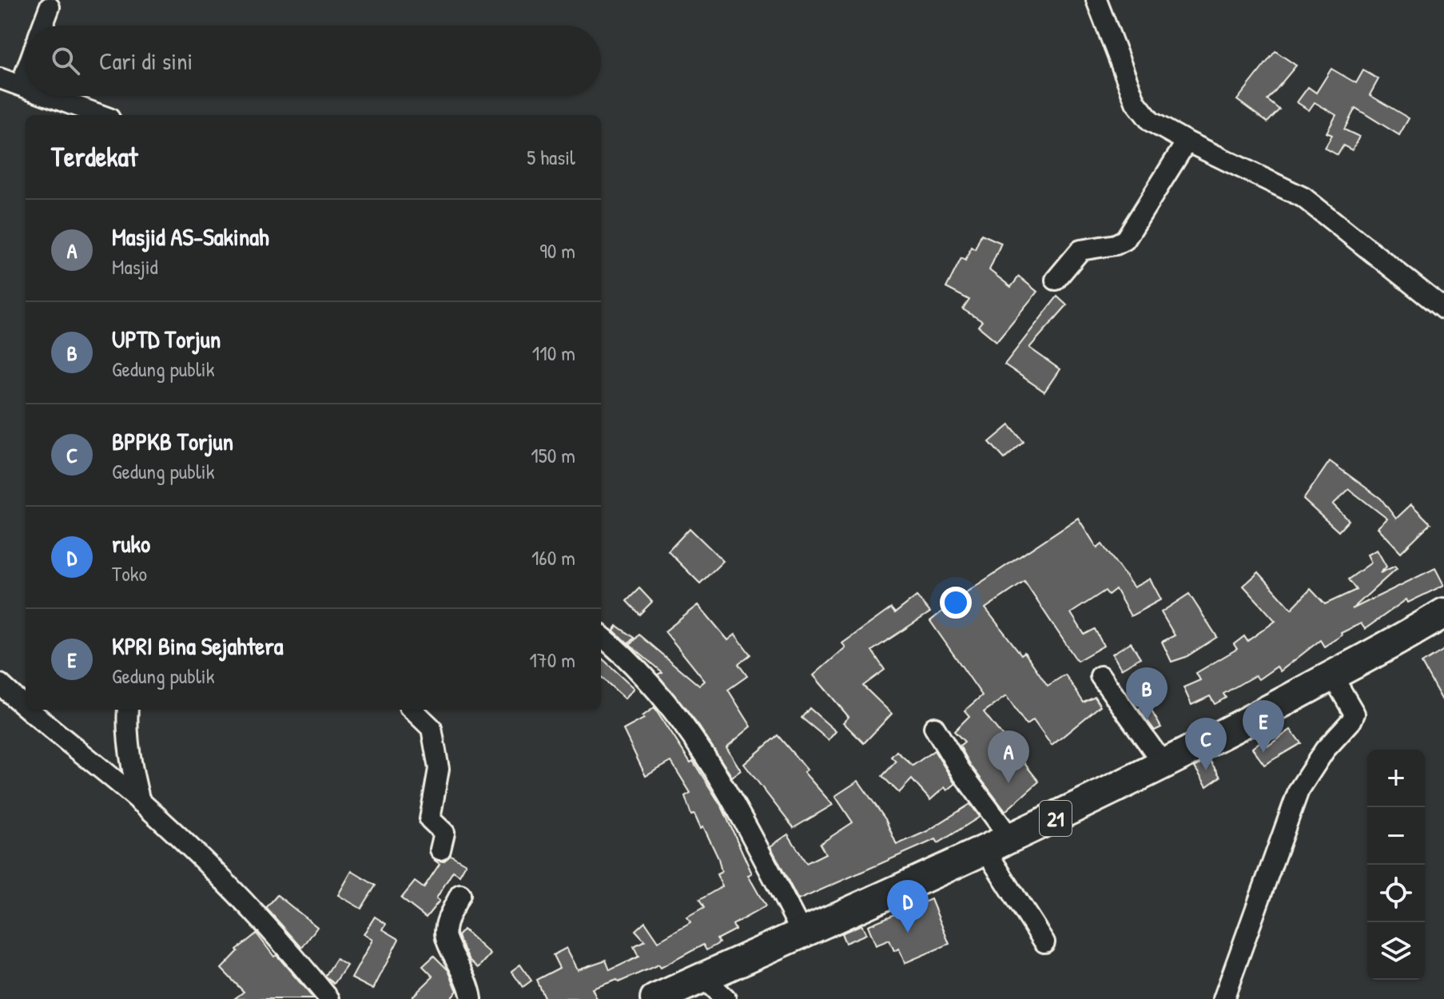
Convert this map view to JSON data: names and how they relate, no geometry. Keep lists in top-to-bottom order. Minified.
{"streets":{"highway":["21"]},"page":{"search":"Cari di sini","heading":["Terdekat","5 hasil"],"list":[{"mark":"A","name":"Masjid AS-Sakinah","note":"Masjid","value":"90 m"},{"mark":"B","name":"UPTD Torjun","note":"Gedung publik","value":"110 m"},{"mark":"C","name":"BPPKB Torjun","note":"Gedung publik","value":"150 m"},{"mark":"D","name":"ruko","note":"Toko","value":"160 m"},{"mark":"E","name":"KPRI Bina Sejahtera","note":"Gedung publik","value":"170 m"}],"pins":["B","E","C","A","D"],"map_buttons":["+","−"]}}
